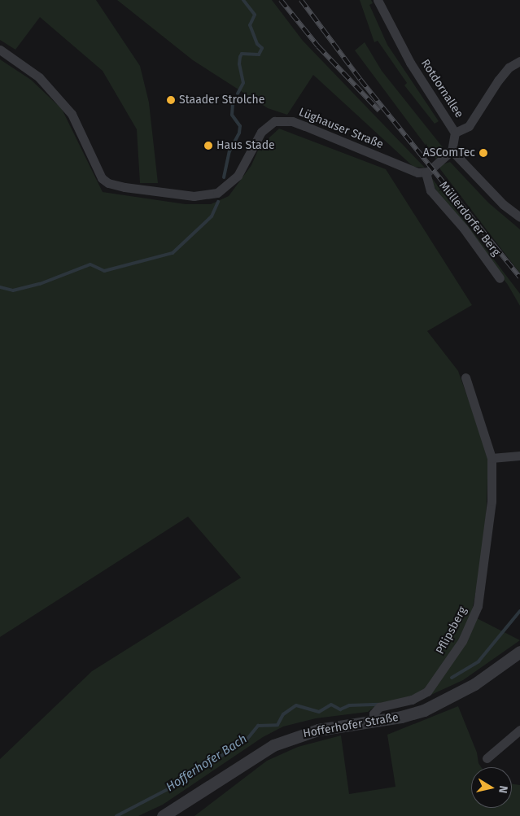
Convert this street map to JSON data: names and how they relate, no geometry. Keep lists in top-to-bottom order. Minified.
{"streets":{"street":["Rotdornallee","Lüghauser Straße","Müllerdorfer Berg","Pflipsberg","Hofferhofer Straße"]},"crossings":[["Lüghauser Straße","Müllerdorfer Berg"],["Pflipsberg","Hofferhofer Straße"]],"water":["Hofferhofer Bach"],"places":["Staader Strolche","Haus Stade","ASComTec"],"north":"right"}
